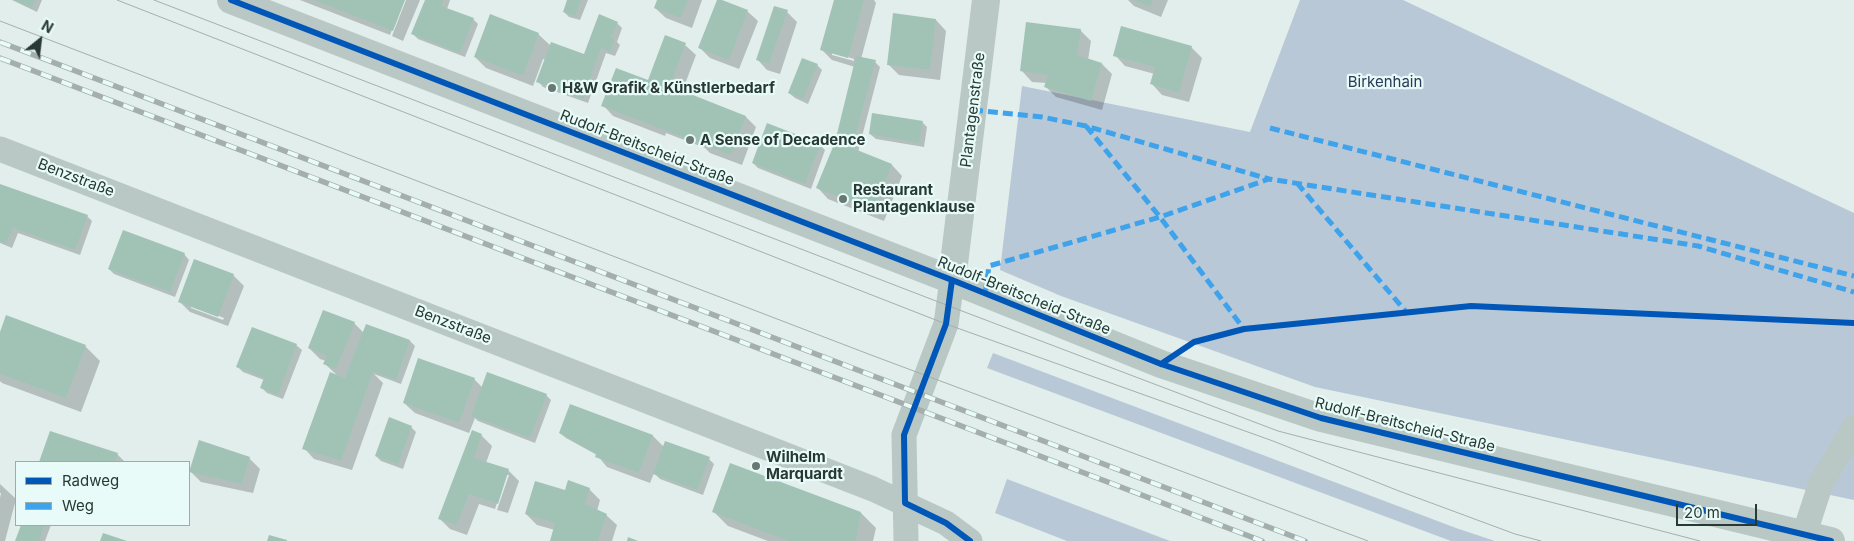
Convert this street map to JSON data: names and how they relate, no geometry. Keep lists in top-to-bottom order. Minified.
{"streets":{"street":["Plantagenstraße","Rudolf-Breitscheid-Straße","Benzstraße"]},"crossings":[["Plantagenstraße","Rudolf-Breitscheid-Straße"]],"parks":["Birkenhain"],"places":["H&W Grafik & Künstlerbedarf","A Sense of Decadence","Restaurant Plantagenklause","Wilhelm Marquardt"],"legend":["Radweg","Weg"],"scale_bar":"20 m","north":"top right"}
